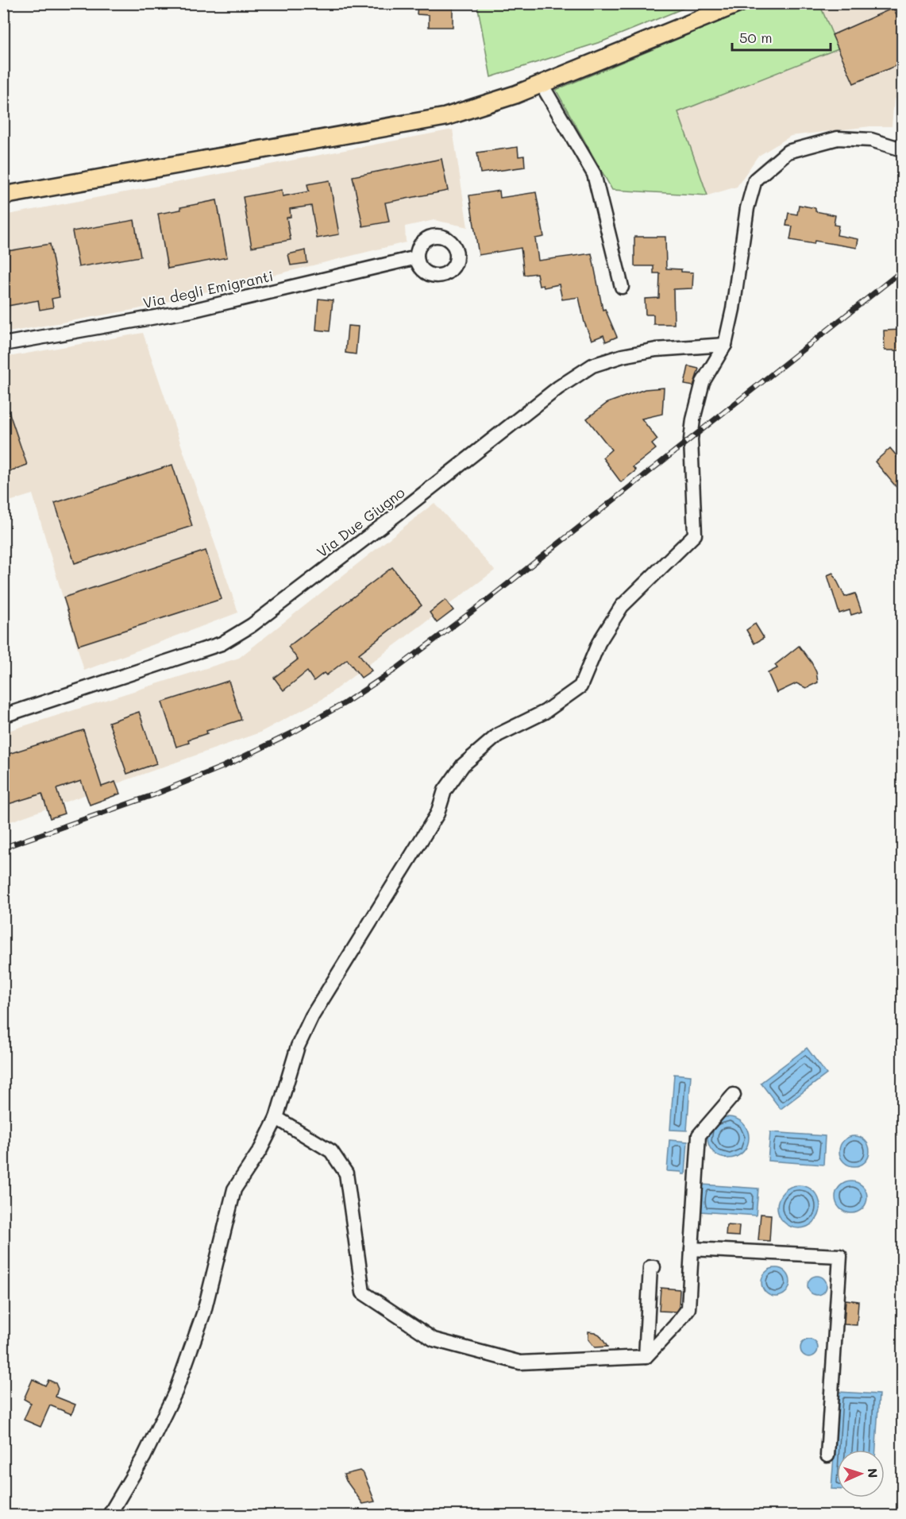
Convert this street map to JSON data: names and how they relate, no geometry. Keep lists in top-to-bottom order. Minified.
{"streets":{"street":["Via degli Emigranti","Via Due Giugno"]},"scale_bar":"50 m","north":"right"}
